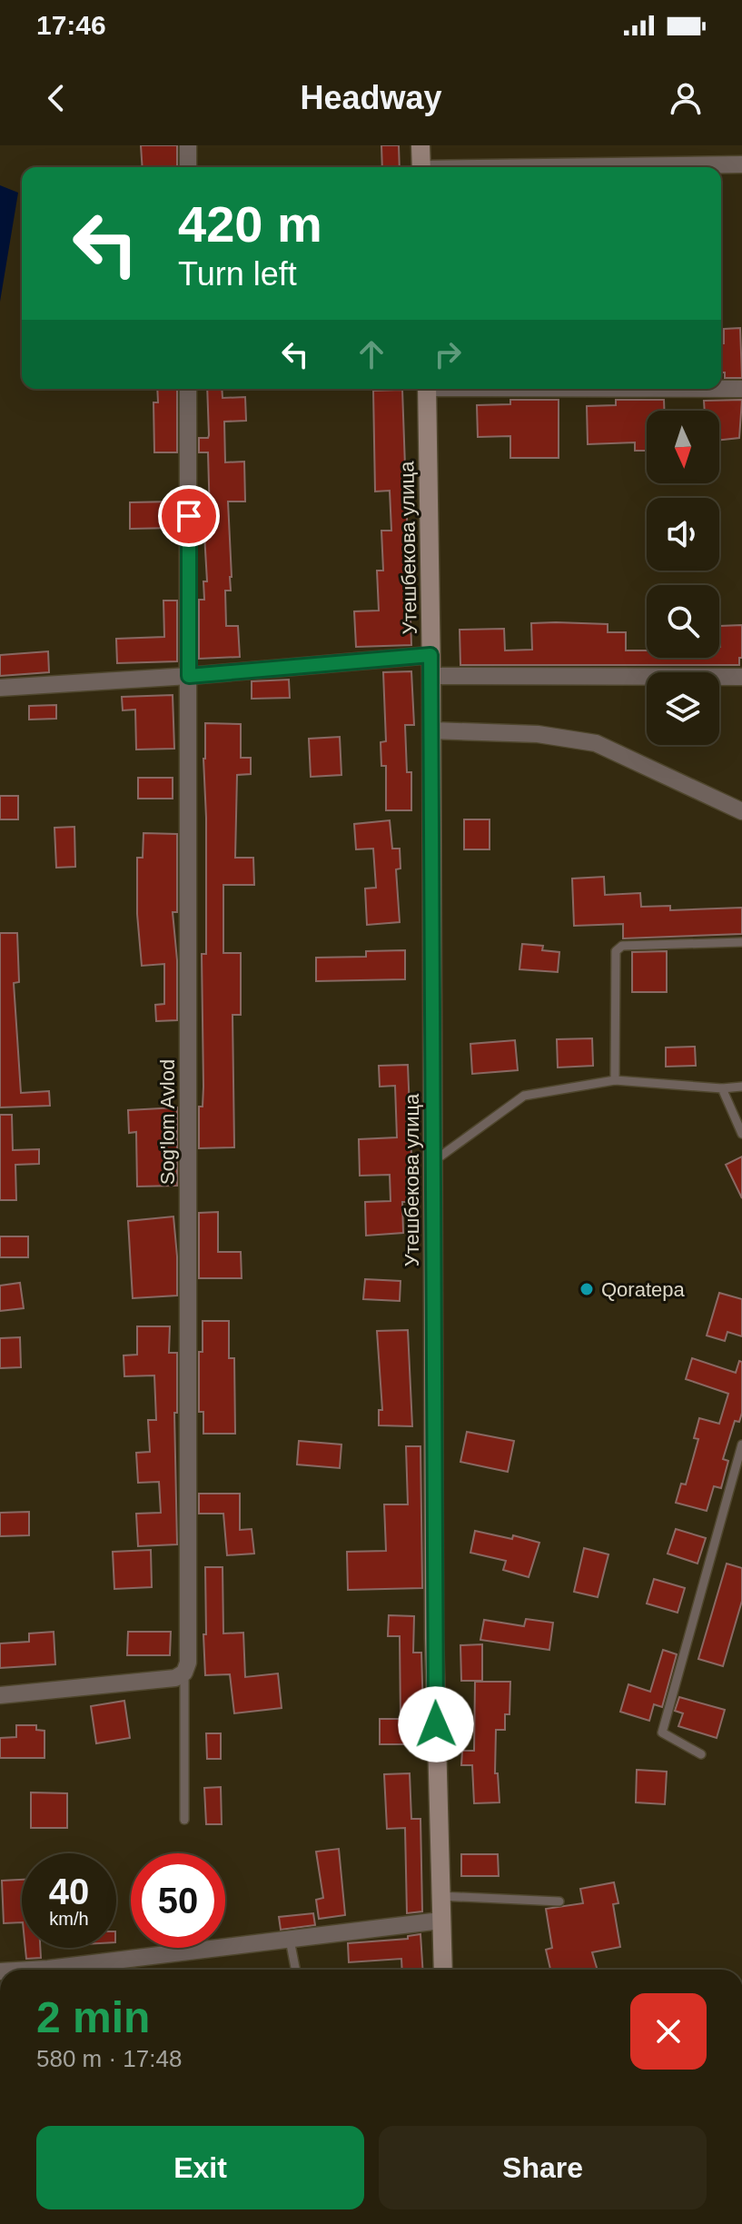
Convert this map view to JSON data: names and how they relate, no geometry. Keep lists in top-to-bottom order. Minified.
{"streets":{"main road":["Утешбекова улица"],"street":["Sog'lom Avlod"]},"places":["Qoratepa"],"north":"bottom","page":{"status":"17:46","header":"Headway","turn":["420 m","Turn left"],"speed":"40 km/h","limit":"50","heading":["2 min","580 m · 17:48"],"buttons":["Exit","Share"]}}
